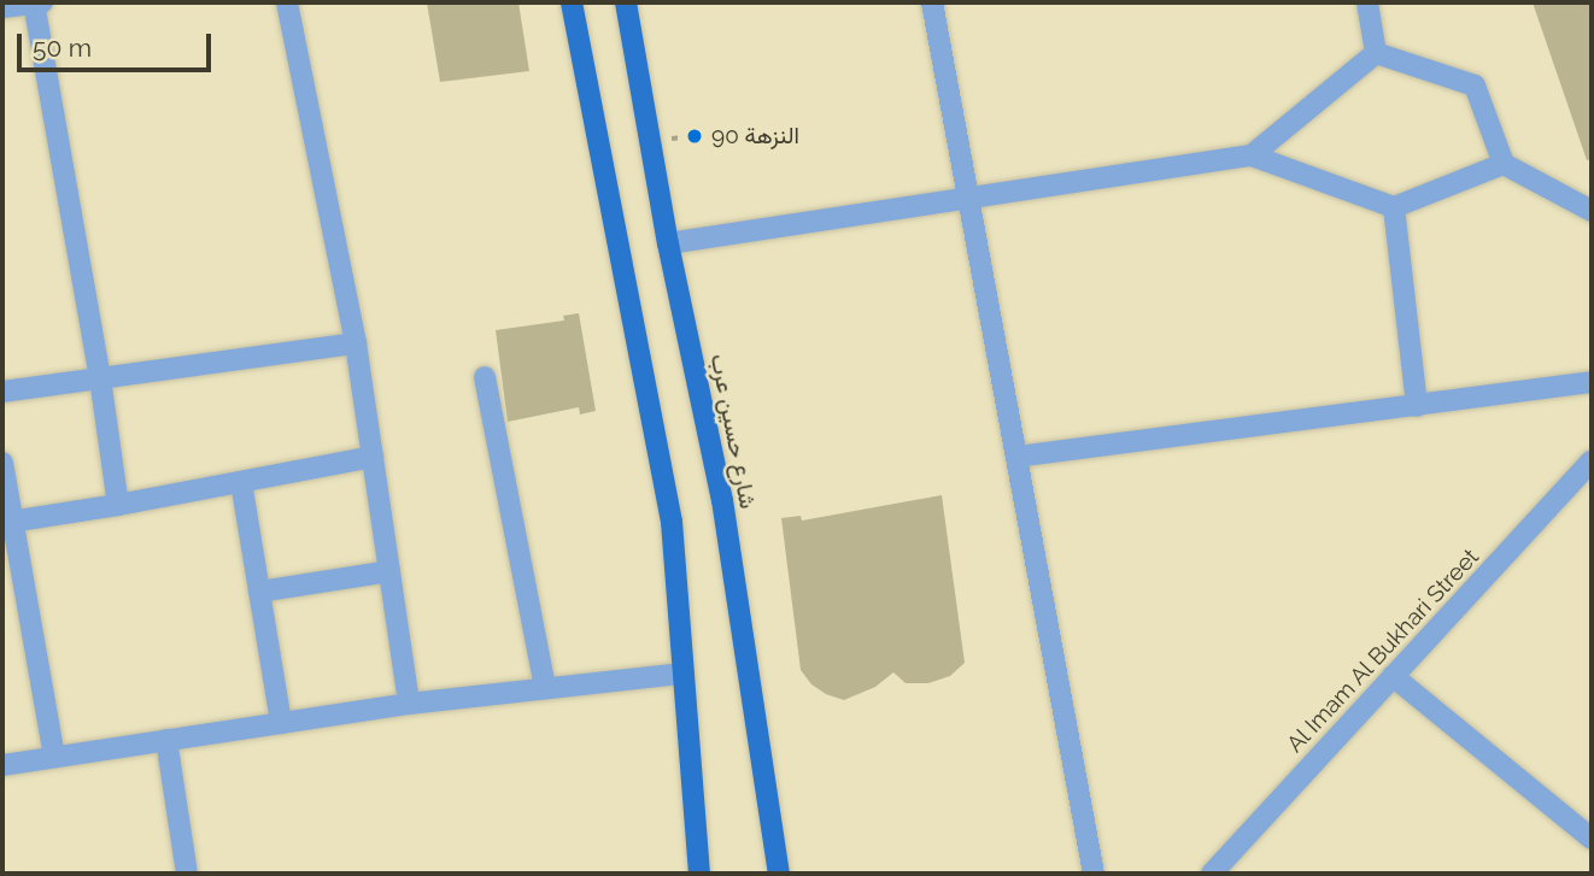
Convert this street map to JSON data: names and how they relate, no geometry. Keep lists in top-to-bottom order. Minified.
{"streets":{"main road":["شارع حسين عرب"],"street":["Al Imam Al Bukhari Street"]},"places":["النزهة 90"],"scale_bar":"50 m"}
